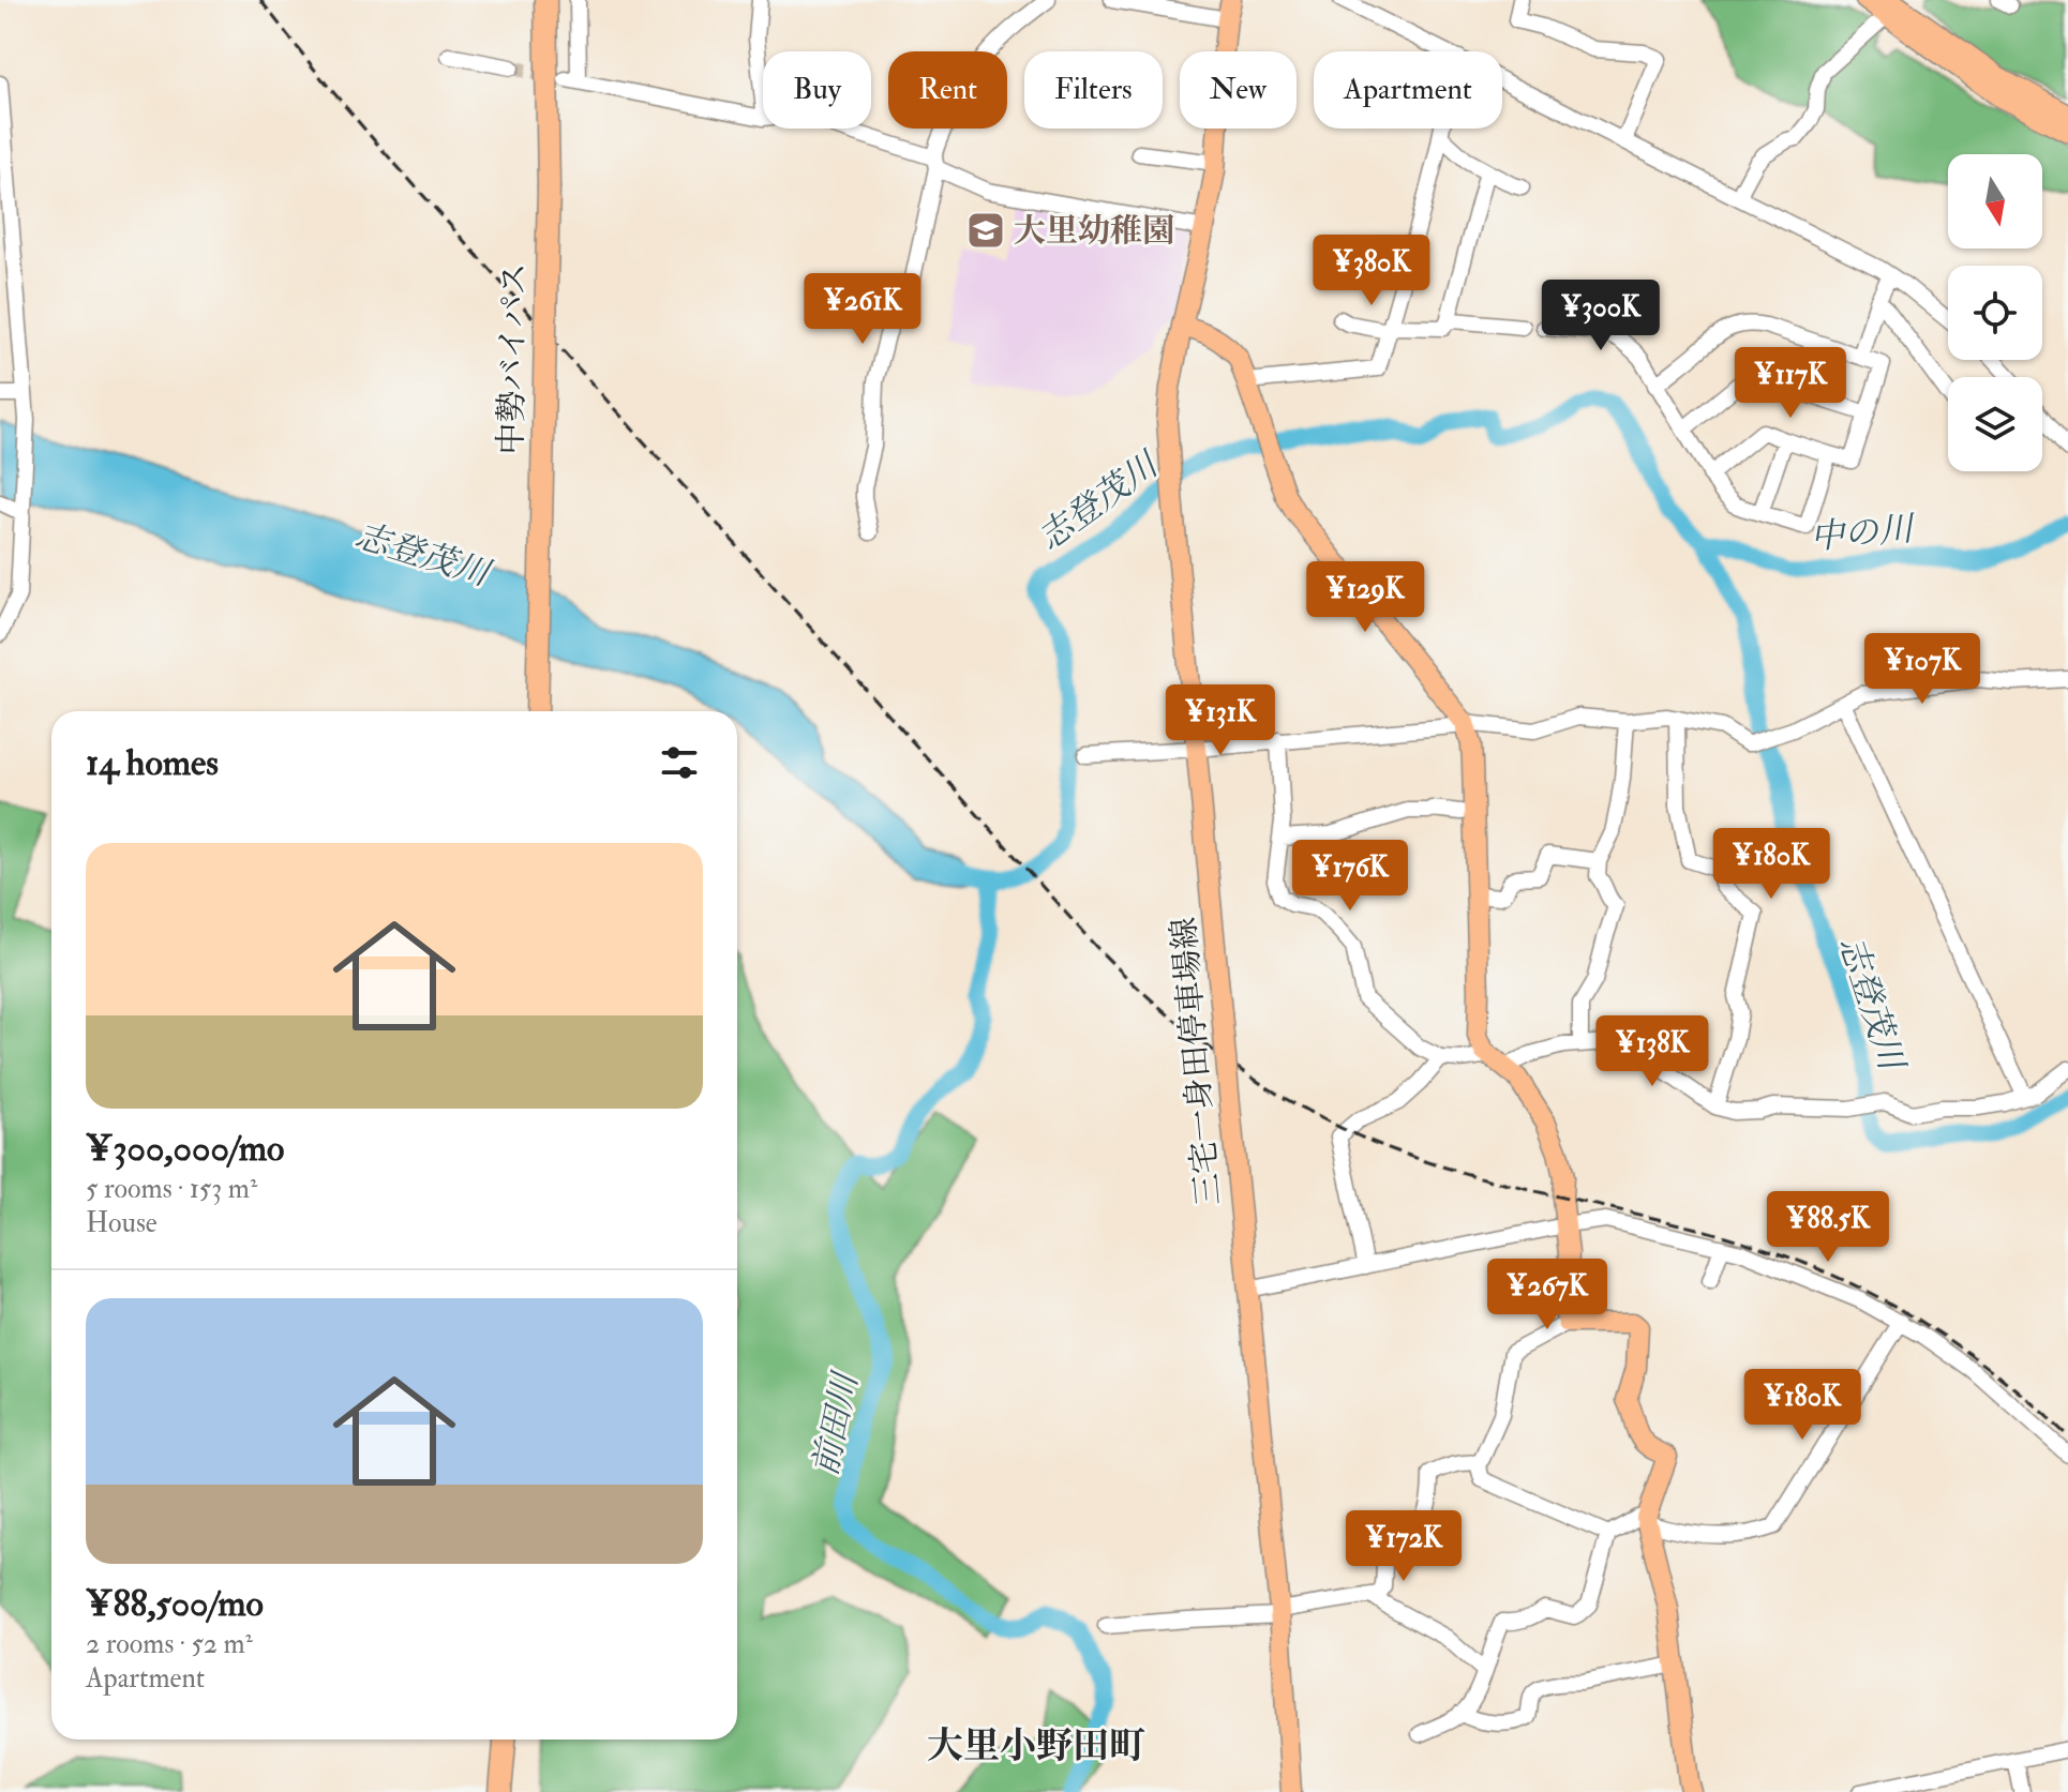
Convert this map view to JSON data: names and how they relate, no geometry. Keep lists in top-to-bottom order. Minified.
{"streets":{"highway":["中勢バイパス"],"main road":["三宅一身田停車場線"]},"districts":["大里小野田町"],"water":["志登茂川","中の川","前田川"],"places":{"school or university":["大里幼稚園"]},"north":"bottom","page":{"chip":["Buy","Rent","Filters","New","Apartment"],"price":["¥380K","¥261K","¥300K","¥117K","¥129K","¥107K","¥131K","¥180K","¥176K","¥138K","¥88.5K","¥267K","¥180K","¥172K"],"heading":"14 homes","list":[{"name":"¥300,000/mo","note":"5 rooms · 153 m² · House"},{"name":"¥88,500/mo","note":"2 rooms · 52 m² · Apartment"}]}}
